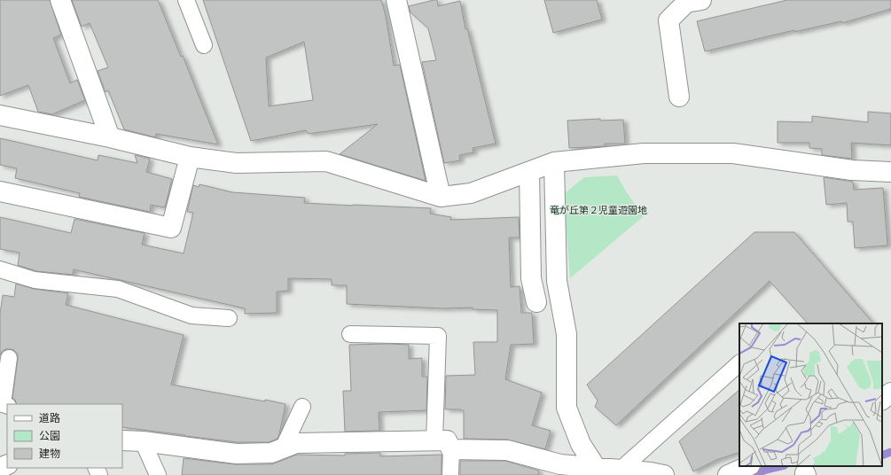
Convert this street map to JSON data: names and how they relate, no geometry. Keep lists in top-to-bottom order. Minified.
{"parks":["竜が丘第２児童遊園地"],"legend":["道路","公園","建物"]}
